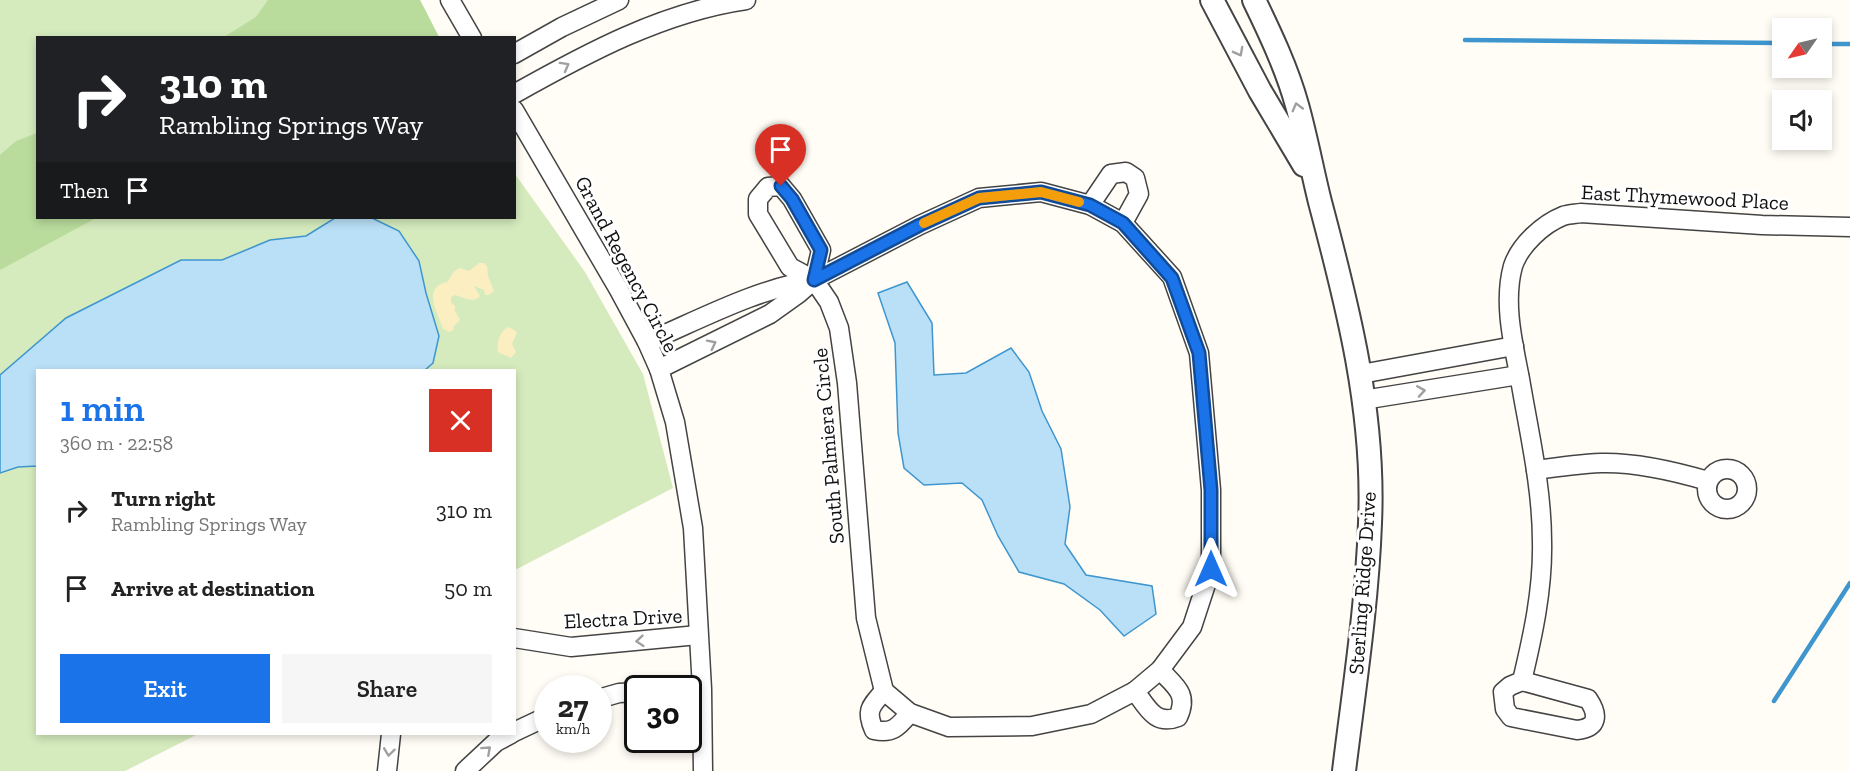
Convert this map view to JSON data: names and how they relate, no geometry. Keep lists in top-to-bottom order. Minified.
{"streets":{"street":["East Thymewood Place","Grand Regency Circle","South Palmiera Circle","Sterling Ridge Drive","Electra Drive"]},"crossings":[["Grand Regency Circle","Electra Drive"]],"one_way":["Electra Drive"],"north":"bottom left","page":{"turn":["310 m","Rambling Springs Way"],"then":"Then","heading":["1 min","360 m · 22:58"],"list":[{"name":"Turn right","note":"Rambling Springs Way","value":"310 m"},{"name":"Arrive at destination","value":"50 m"}],"buttons":["Exit","Share"],"speed":"27 km/h","limit":"30"}}
